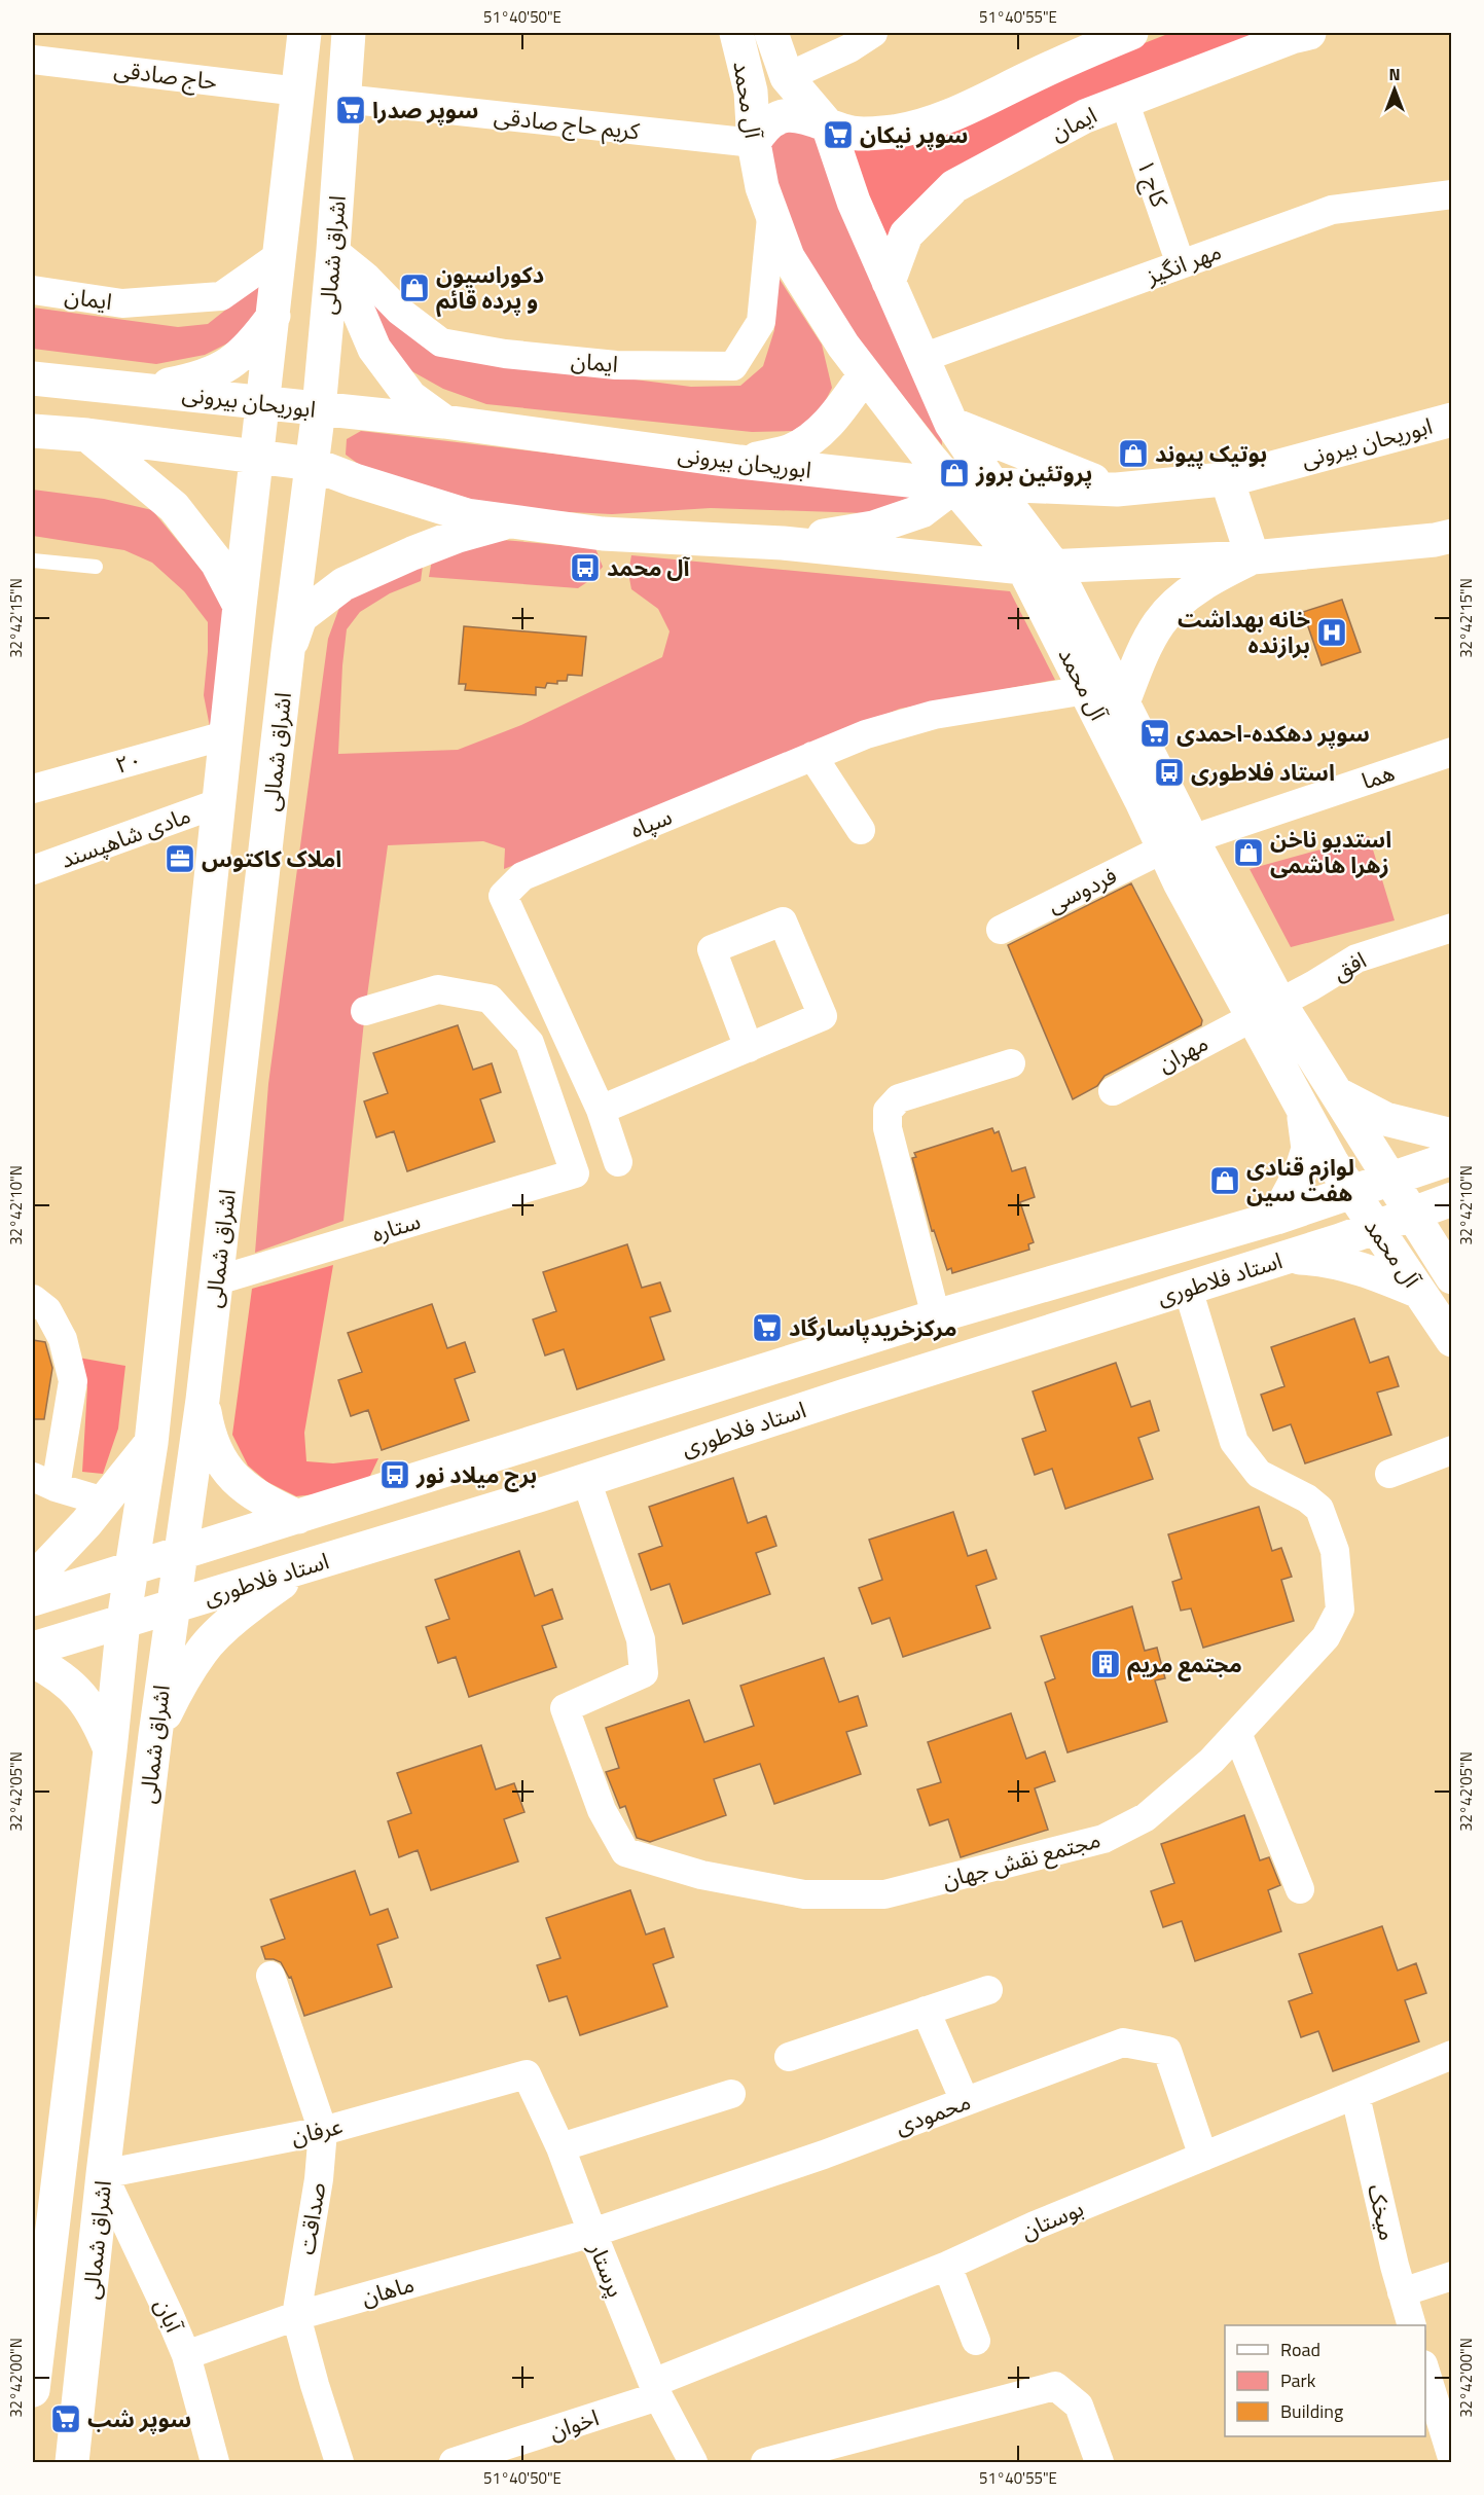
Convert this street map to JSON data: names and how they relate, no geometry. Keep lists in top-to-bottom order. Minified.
{"streets":{"main road":["آل محمد","ایمان","اشراق شمالی","ابوریحان بیرونی","استاد فلاطوری"],"street":["حاج صادقی","کریم حاج صادقی","کاج ۱","مهر انگیز","۲۰","هما","سپاه","مادی شاهپسند","فردوسی","افق","مهران","ستاره","مجتمع نقش جهان","محمودی","عرفان","میخک","صداقت","بوستان","پرستار","ماهان","آبان","اخوان"]},"crossings":[["حاج صادقی","اشراق شمالی"],["آل محمد","کریم حاج صادقی"],["آل محمد","ایمان"],["آل محمد","مهر انگیز"],["آل محمد","ابوریحان بیرونی"],["آل محمد","هما"],["آل محمد","سپاه"],["آل محمد","فردوسی"],["آل محمد","افق"],["آل محمد","مهران"],["آل محمد","استاد فلاطوری"],["کریم حاج صادقی","اشراق شمالی"],["ایمان","کاج ۱"],["ایمان","اشراق شمالی"],["کاج ۱","مهر انگیز"],["اشراق شمالی","ابوریحان بیرونی"],["اشراق شمالی","۲۰"],["اشراق شمالی","مادی شاهپسند"],["اشراق شمالی","ستاره"],["اشراق شمالی","استاد فلاطوری"],["اشراق شمالی","عرفان"],["اشراق شمالی","آبان"],["هما","فردوسی"],["افق","مهران"],["استاد فلاطوری","مجتمع نقش جهان"],["محمودی","بوستان"],["محمودی","پرستار"],["محمودی","ماهان"],["عرفان","صداقت"],["عرفان","پرستار"],["عرفان","آبان"],["میخک","بوستان"],["صداقت","ماهان"],["بوستان","پرستار"],["بوستان","اخوان"],["پرستار","ماهان"],["پرستار","اخوان"],["ماهان","آبان"]],"places":{"supermarket":["سوپر صدرا","سوپر نیکان","سوپر دهکده-احمدی","مرکزخریدپاسارگاد","سوپر شب"],"shop":["دکوراسیون و پرده قائم","بوتیک پیوند","پروتئین بروز","استدیو ناخن زهرا هاشمی","لوازم قنادی هفت سین"],"bus stop":["آل محمد","استاد فلاطوری","برج میلاد نور"],"hospital":["خانه بهداشت برازنده"],"office":["املاک کاکتوس"],"building":["مجتمع مریم"]},"legend":["Road","Park","Building"],"north":"top","coordinates":["51°40'50\"E","51°40'55\"E","32°42'15\"N","32°42'10\"N","32°42'05\"N","32°42'00\"N"]}
